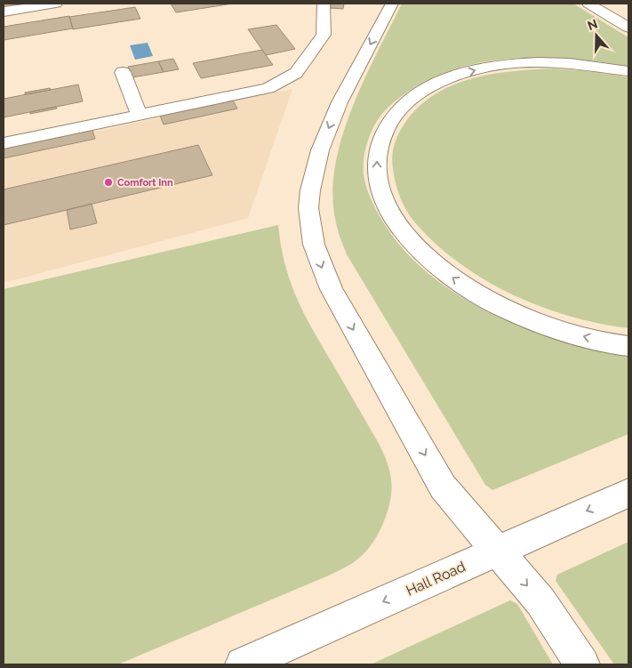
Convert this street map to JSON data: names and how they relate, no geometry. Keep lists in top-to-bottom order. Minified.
{"streets":{"main road":["Hall Road"]},"one_way":["Hall Road"],"places":["Comfort Inn"],"north":"top"}
